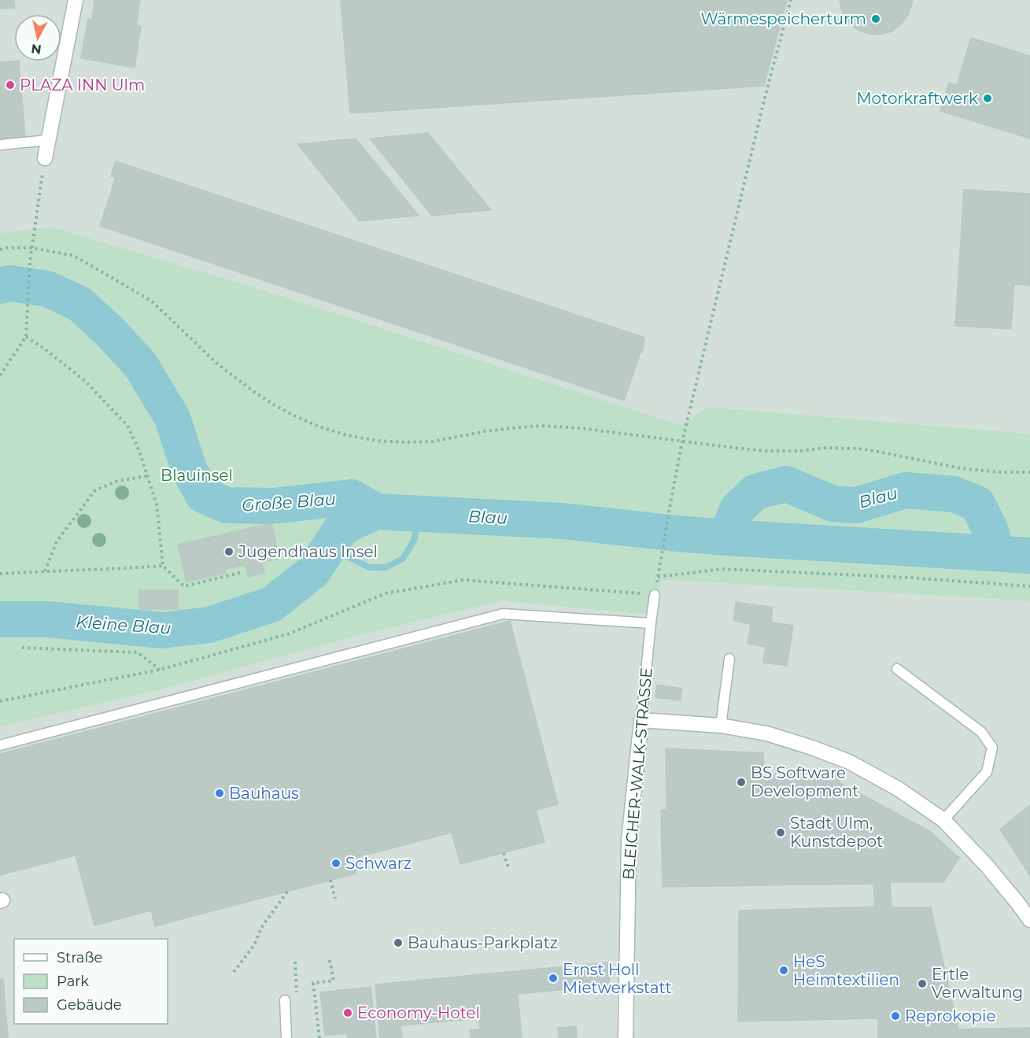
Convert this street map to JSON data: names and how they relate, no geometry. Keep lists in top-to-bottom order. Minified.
{"streets":{"street":["BLEICHER-WALK-STRASSE"]},"water":["Blau","Große Blau","Kleine Blau"],"parks":["Blauinsel"],"places":["Wärmespeicherturm","PLAZA INN Ulm","Motorkraftwerk","Jugendhaus Insel","BS Software Development","Bauhaus","Stadt Ulm, Kunstdepot","Schwarz","Bauhaus-Parkplatz","HeS Heimtextilien","Ernst Holl Mietwerkstatt","Ertle Verwaltung","Economy-Hotel","Reprokopie"],"legend":["Straße","Park","Gebäude"],"north":"bottom"}
